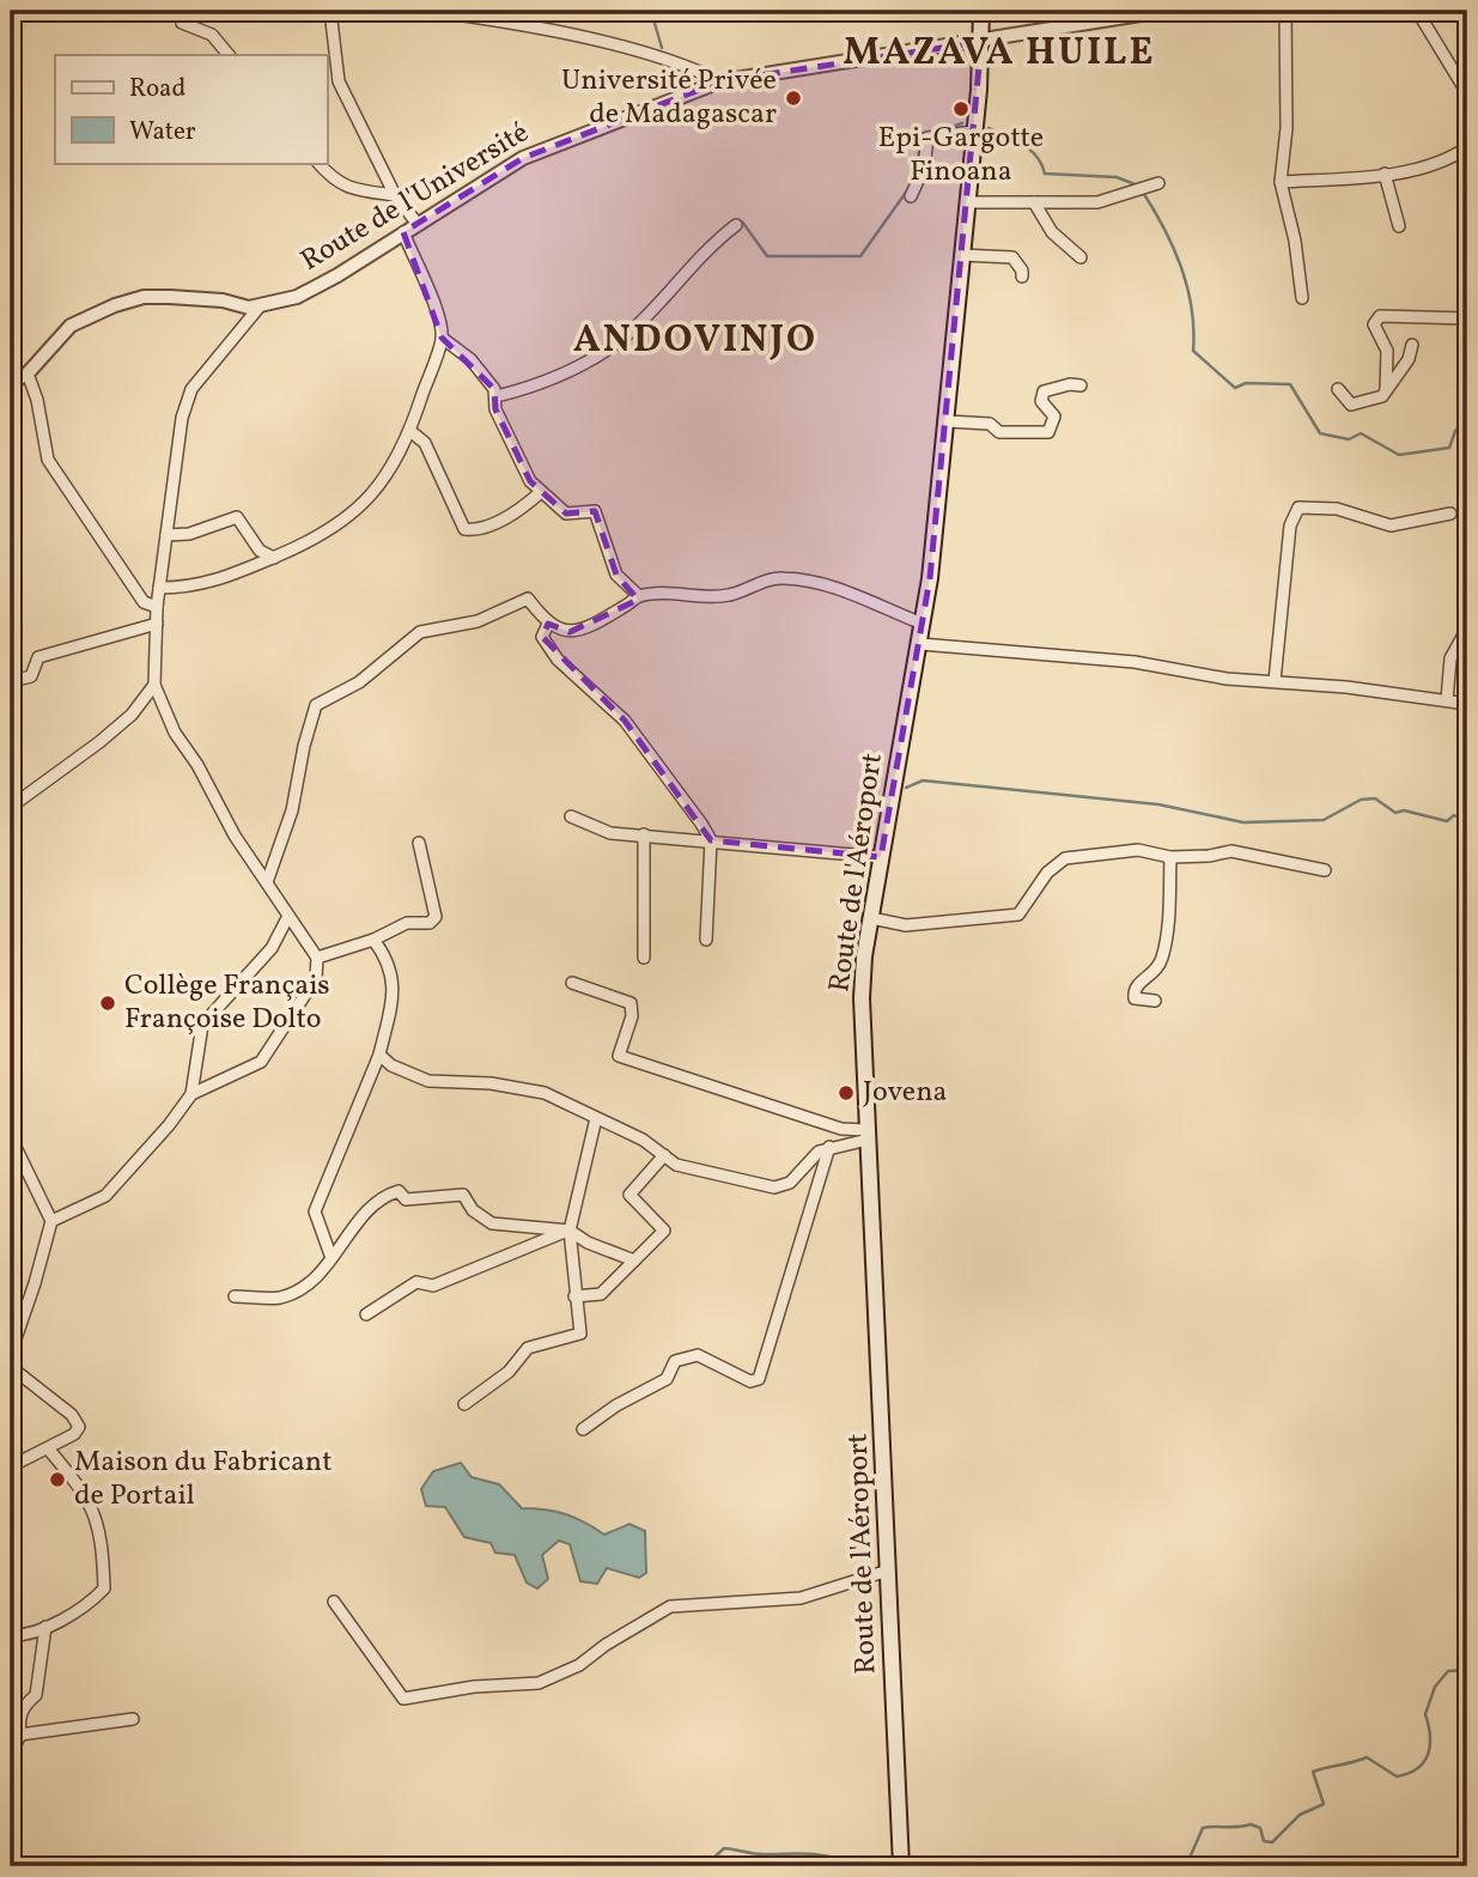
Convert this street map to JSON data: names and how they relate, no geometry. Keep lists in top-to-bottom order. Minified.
{"streets":{"main road":["Route de l'Aéroport"],"street":["Route de l'Université"]},"crossings":[["Route de l'Université","Route de l'Aéroport"]],"districts":["MAZAVA HUILE","ANDOVINJO"],"places":["Université Privée de Madagascar","Epi-Gargotte Finoana","Collège Français Françoise Dolto","Jovena","Maison du Fabricant de Portail"],"legend":["Road","Water"]}
